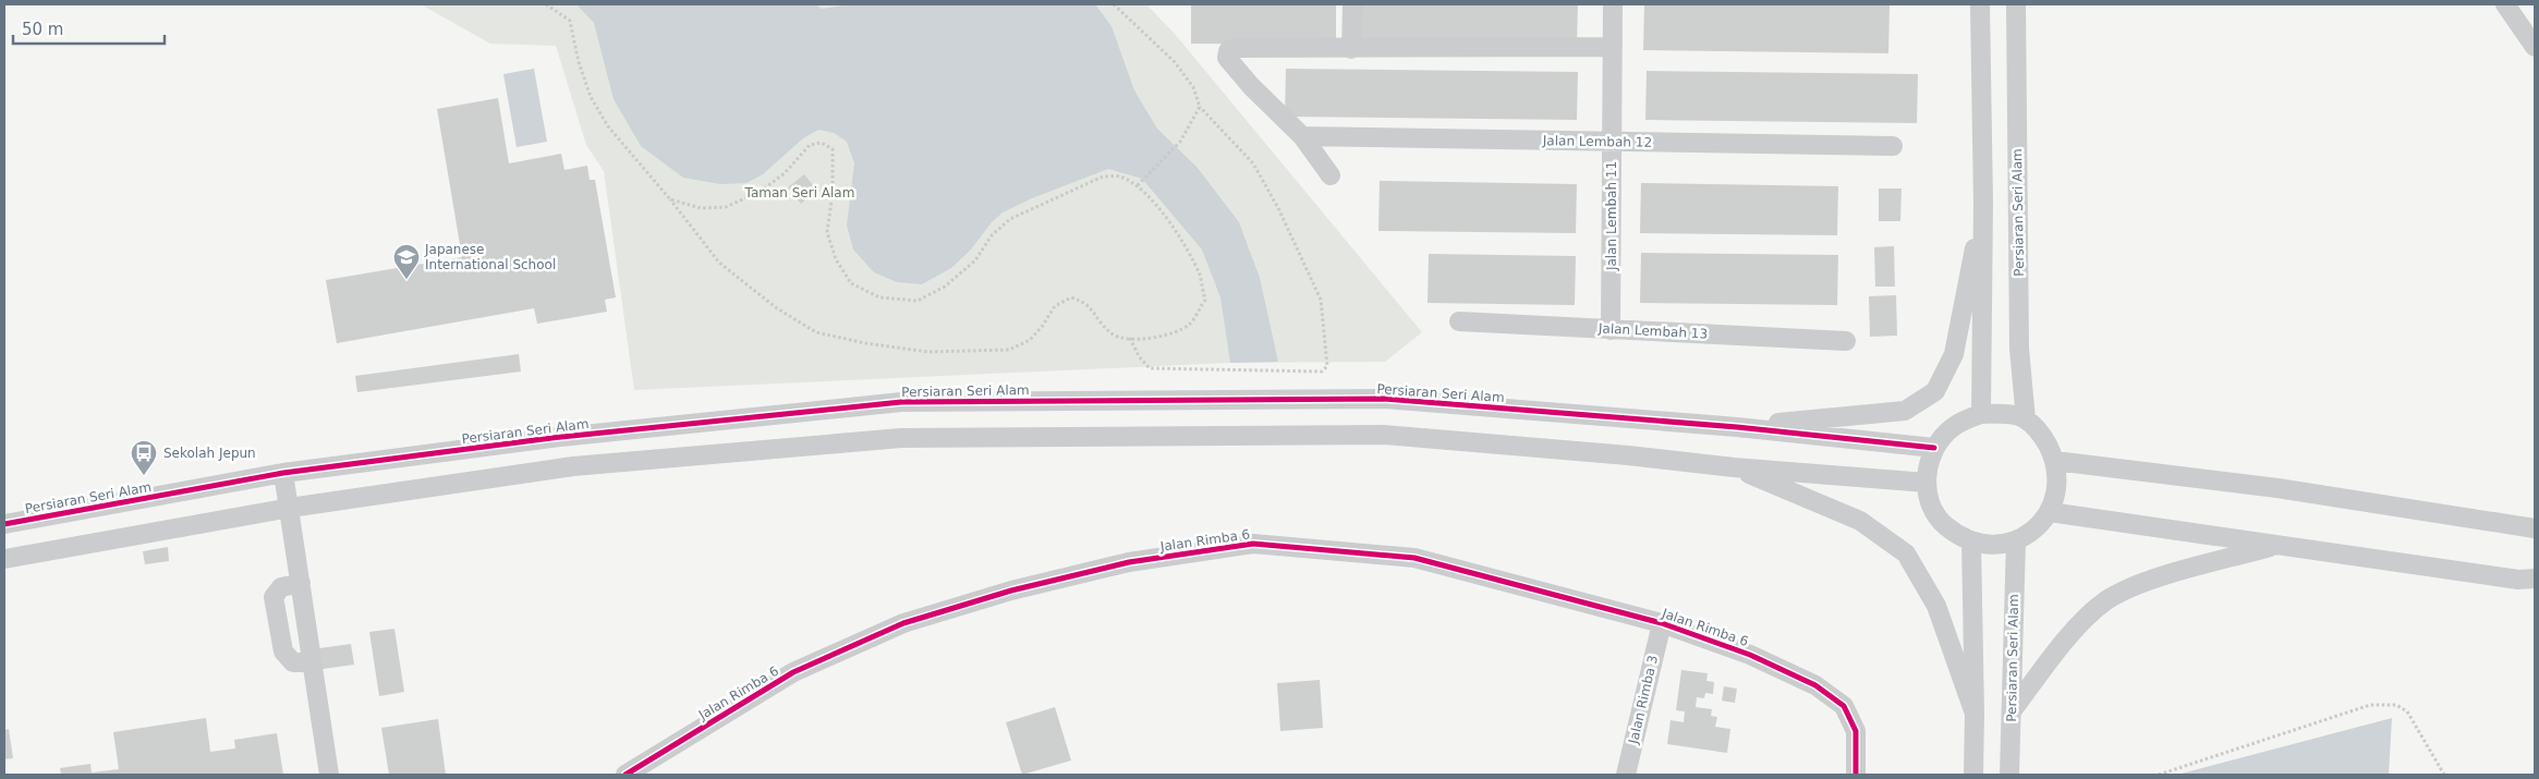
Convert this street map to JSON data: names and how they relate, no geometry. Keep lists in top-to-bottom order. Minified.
{"streets":{"street":["Jalan Lembah 12","Persiaran Seri Alam","Jalan Lembah 11","Jalan Lembah 13","Jalan Rimba 6","Jalan Rimba 3"]},"crossings":[["Jalan Lembah 12","Jalan Lembah 11"],["Jalan Lembah 11","Jalan Lembah 13"],["Jalan Rimba 6","Jalan Rimba 3"]],"parks":["Taman Seri Alam"],"places":{"school or university":["Japanese International School"],"bus stop":["Sekolah Jepun"]},"scale_bar":"50 m"}
